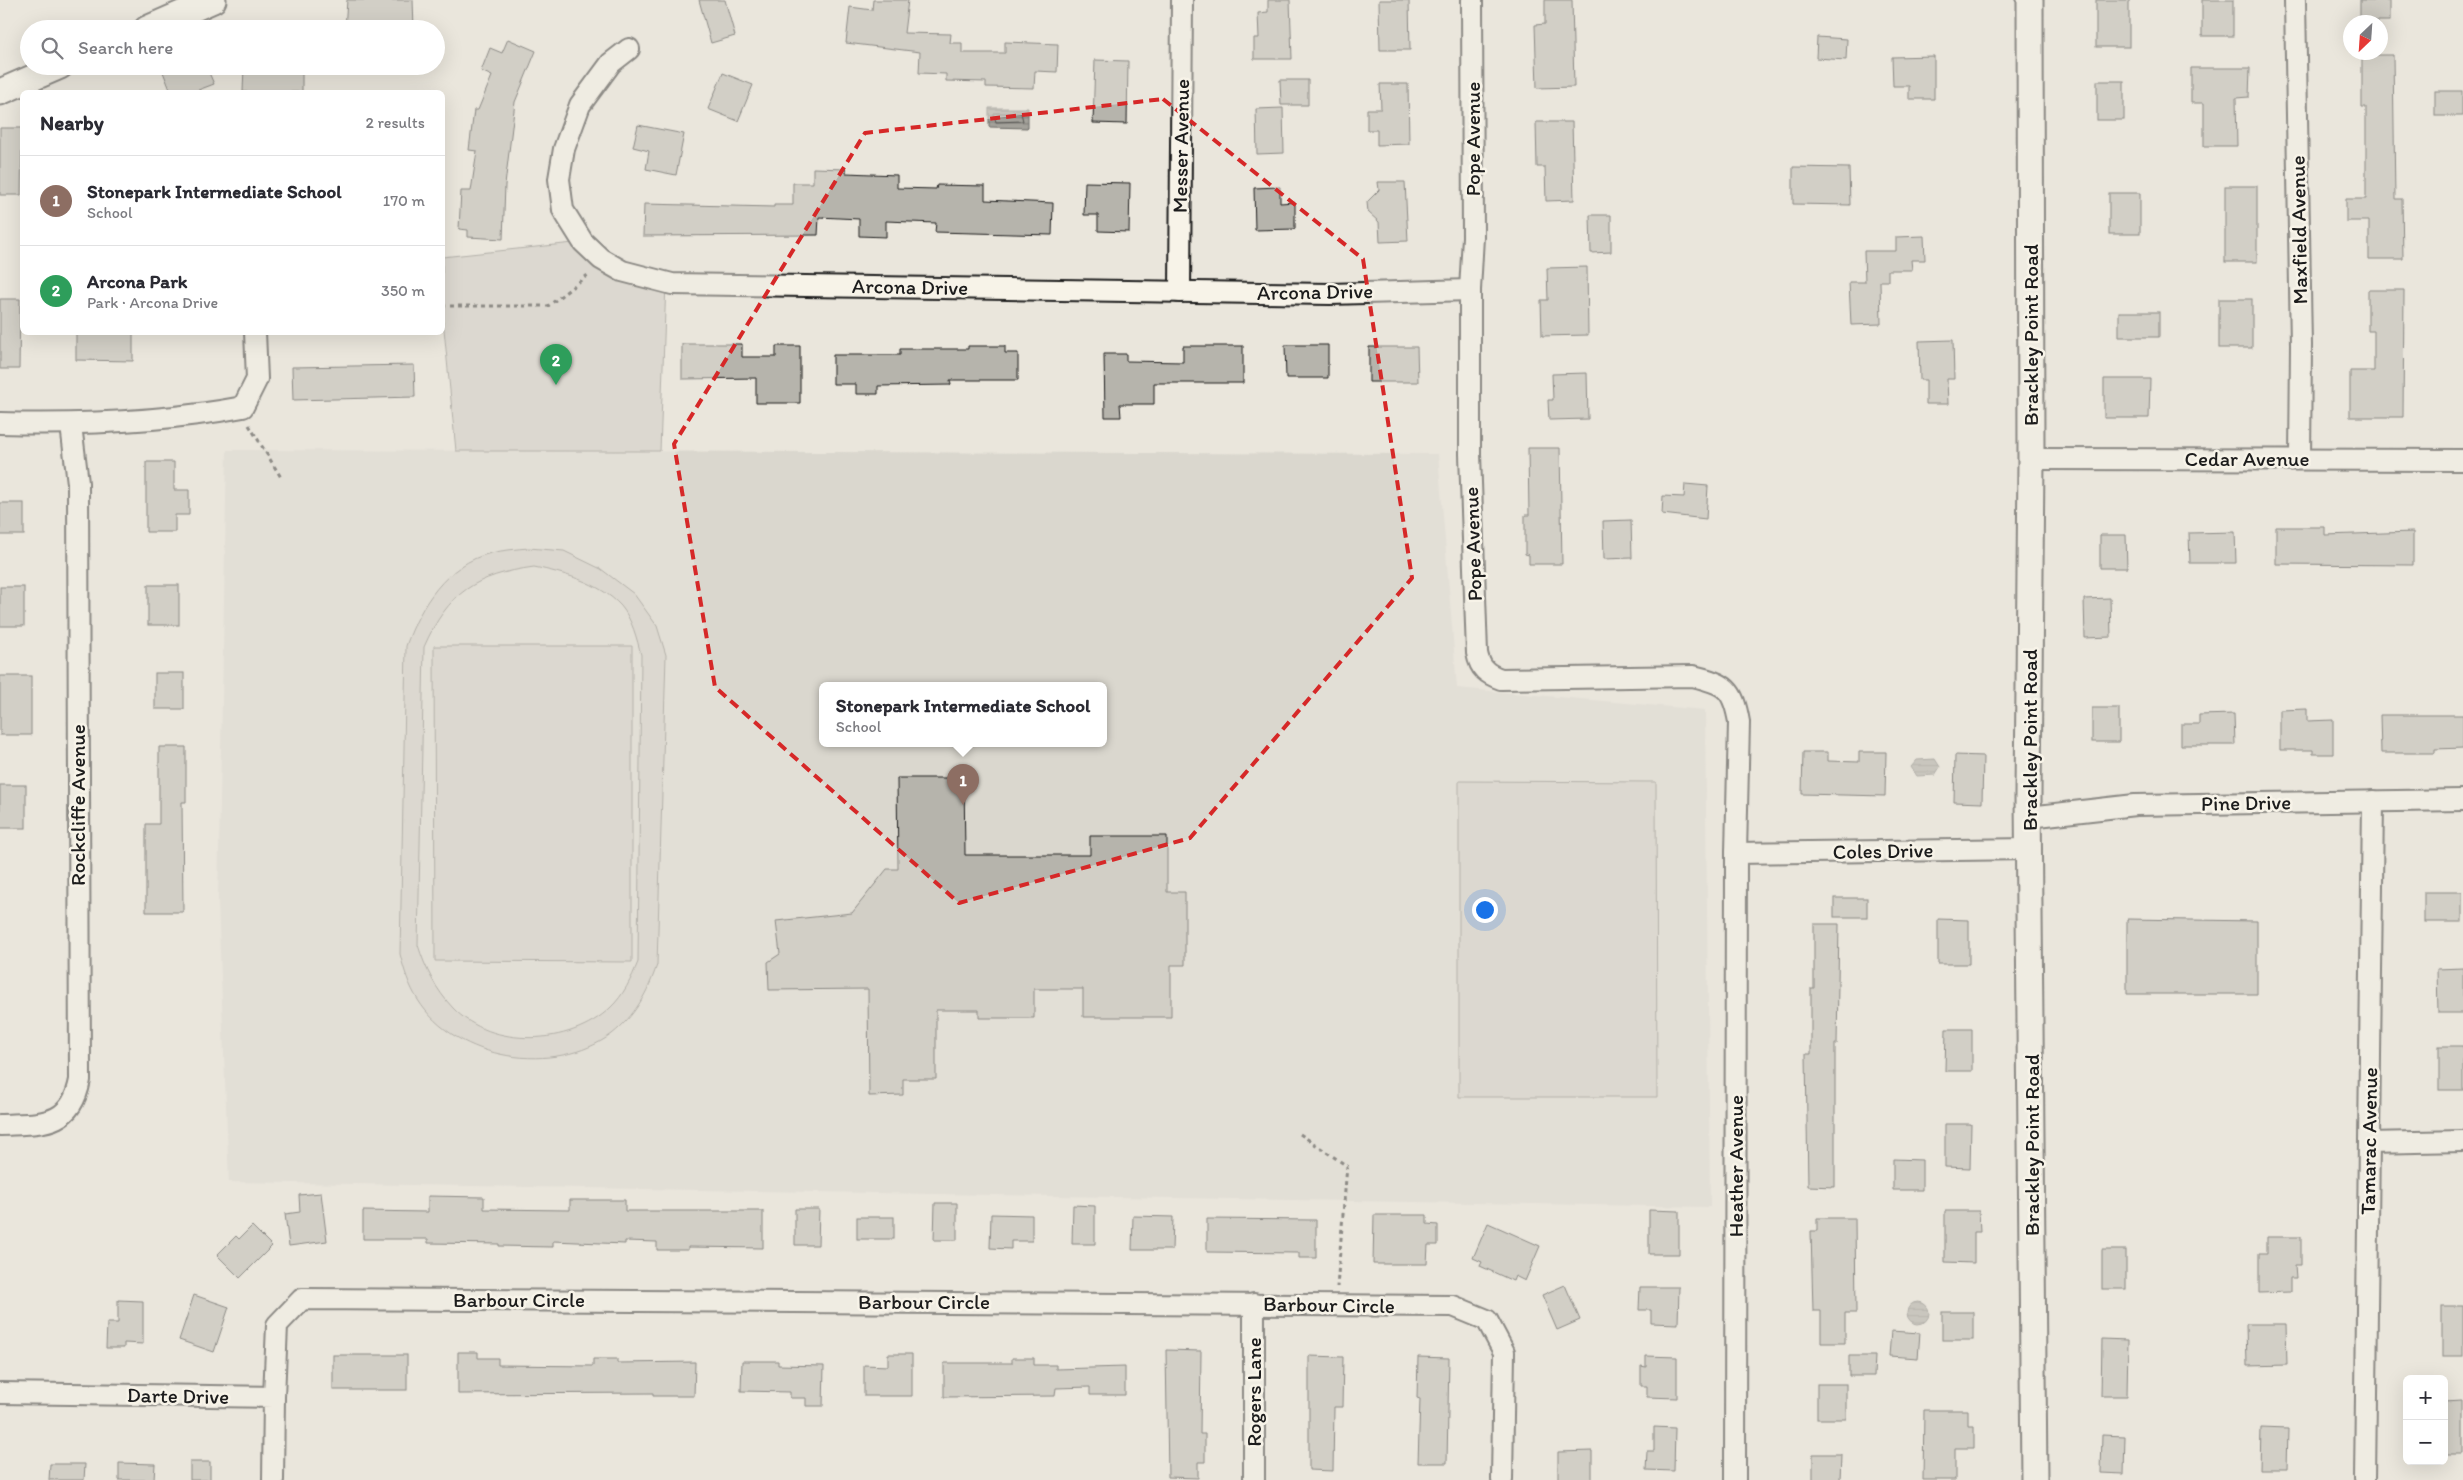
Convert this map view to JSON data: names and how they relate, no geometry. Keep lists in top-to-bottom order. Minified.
{"streets":{"main road":["Brackley Point Road"],"street":["Pope Avenue","Messer Avenue","Maxfield Avenue","Arcona Drive","Cedar Avenue","Pine Drive","Rockcliffe Avenue","Coles Drive","Tamarac Avenue","Heather Avenue","Barbour Circle","Rogers Lane","Darte Drive"]},"crossings":[["Pope Avenue","Arcona Drive"],["Pope Avenue","Coles Drive"],["Pope Avenue","Heather Avenue"],["Messer Avenue","Arcona Drive"],["Maxfield Avenue","Cedar Avenue"],["Brackley Point Road","Cedar Avenue"],["Brackley Point Road","Pine Drive"],["Brackley Point Road","Coles Drive"],["Pine Drive","Tamarac Avenue"],["Coles Drive","Heather Avenue"],["Barbour Circle","Rogers Lane"],["Barbour Circle","Darte Drive"]],"north":"bottom left","page":{"search":"Search here","heading":["Nearby","2 results"],"list":[{"mark":"1","name":"Stonepark Intermediate School","note":"School","value":"170 m"},{"mark":"2","name":"Arcona Park","note":"Park · Arcona Drive","value":"350 m"}],"pins":["2","1"],"popup":["Stonepark Intermediate School","School"],"map_buttons":["+","−"]}}
